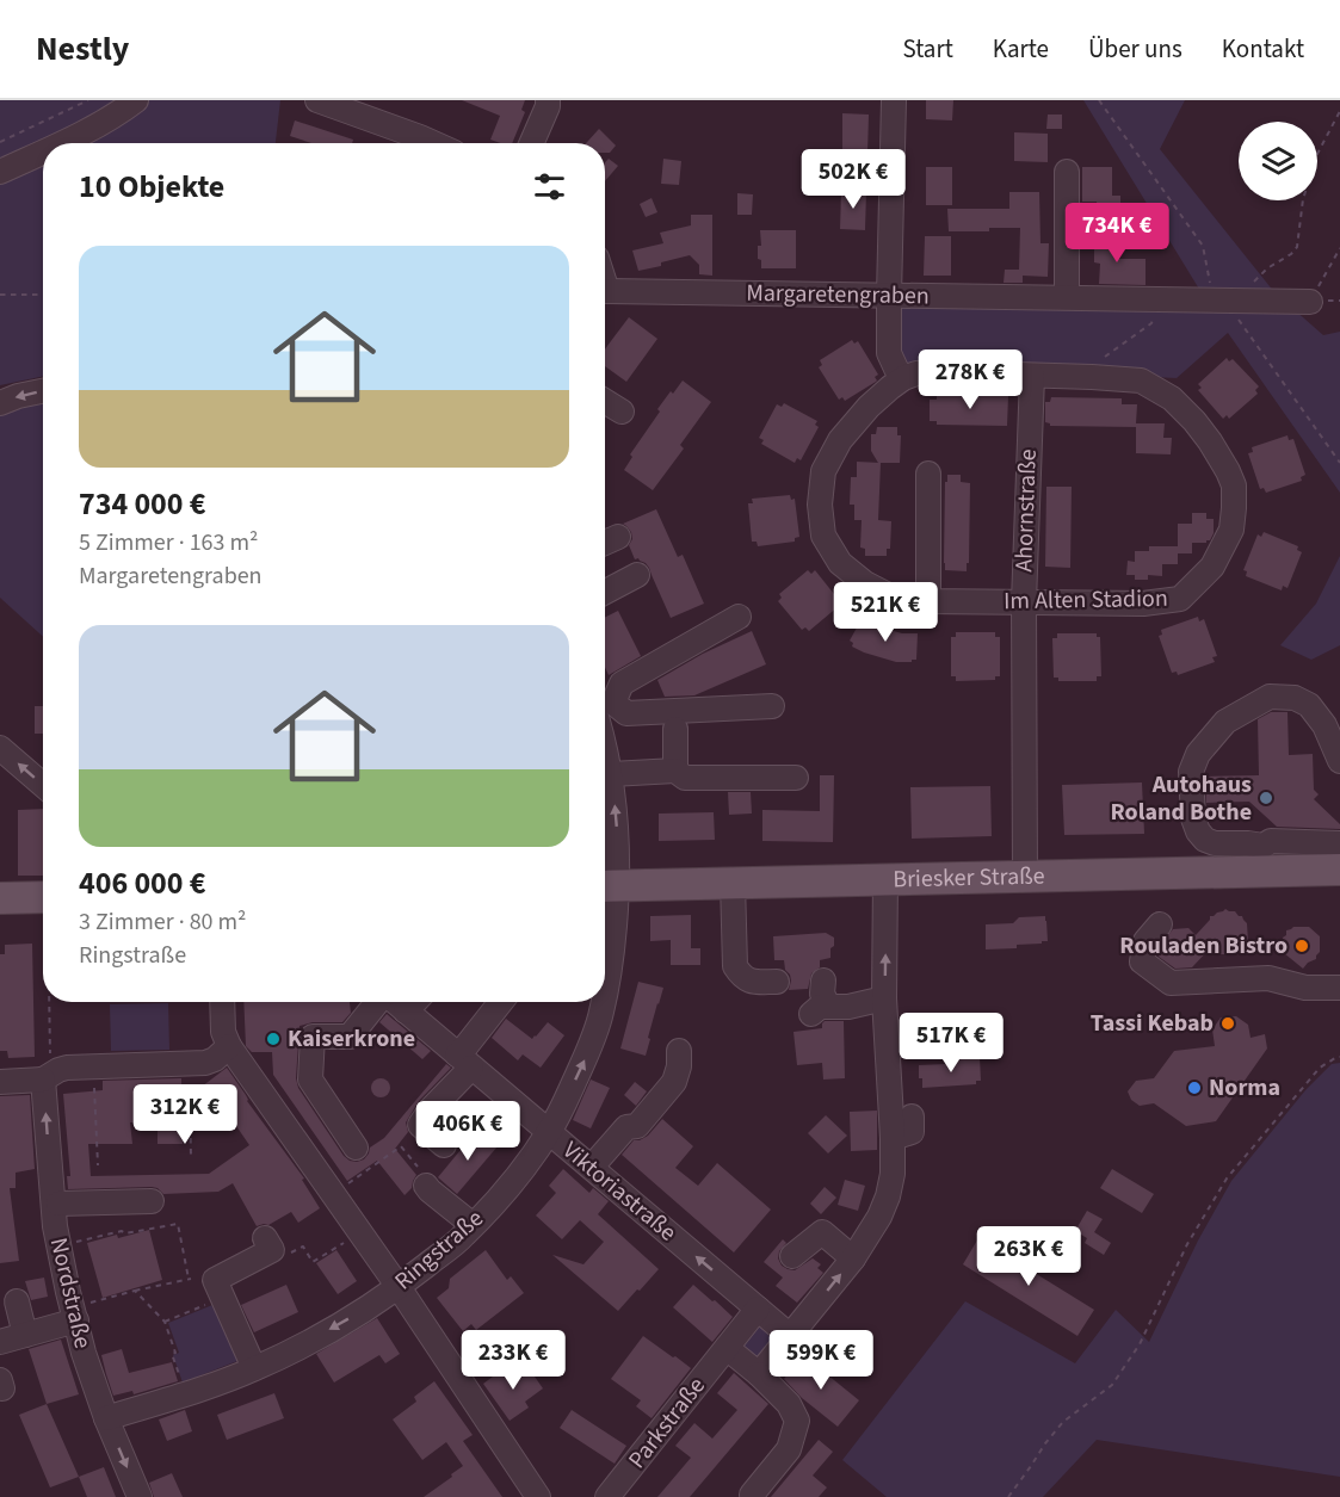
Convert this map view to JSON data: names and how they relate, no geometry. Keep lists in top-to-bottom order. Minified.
{"streets":{"main road":["Briesker Straße"],"street":["Margaretengraben","Ahornstraße","Im Alten Stadion","Viktoriastraße","Ringstraße","Nordstraße","Parkstraße"]},"crossings":[["Ahornstraße","Im Alten Stadion"],["Ahornstraße","Briesker Straße"],["Briesker Straße","Ringstraße"],["Viktoriastraße","Ringstraße"],["Viktoriastraße","Parkstraße"],["Ringstraße","Nordstraße"]],"one_way":["Viktoriastraße"],"places":["Autohaus Roland Bothe","Rouladen Bistro","Tassi Kebab","Kaiserkrone","Norma"],"page":{"header":"Nestly","nav":["Start","Karte","Über uns","Kontakt"],"heading":"10 Objekte","price":["502K €","734K €","278K €","521K €","517K €","312K €","406K €","263K €","233K €","599K €"],"list":[{"name":"734 000 €","note":"5 Zimmer · 163 m² · Margaretengraben"},{"name":"406 000 €","note":"3 Zimmer · 80 m² · Ringstraße"}]}}
